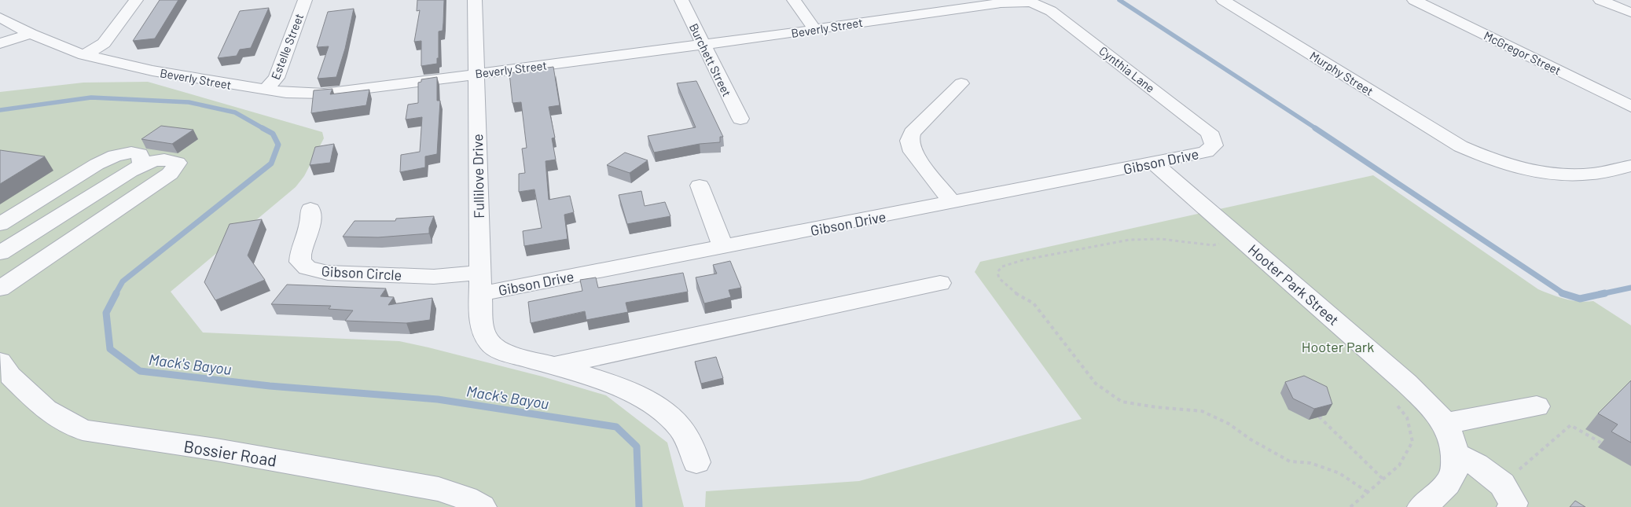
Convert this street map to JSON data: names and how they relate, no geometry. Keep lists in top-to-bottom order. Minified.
{"streets":{"street":["Beverly Street","Estelle Street","McGregor Street","Burchett Street","Cynthia Lane","Murphy Street","Gibson Drive","Fullilove Drive","Gibson Circle","Hooter Park Street","Bossier Road"]},"crossings":[["Beverly Street","Estelle Street"],["Beverly Street","Burchett Street"],["Beverly Street","Cynthia Lane"],["Beverly Street","Fullilove Drive"],["Cynthia Lane","Gibson Drive"],["Gibson Drive","Fullilove Drive"],["Gibson Drive","Gibson Circle"],["Gibson Drive","Hooter Park Street"],["Fullilove Drive","Gibson Circle"]],"water":["Mack's Bayou"],"parks":["Hooter Park"]}
